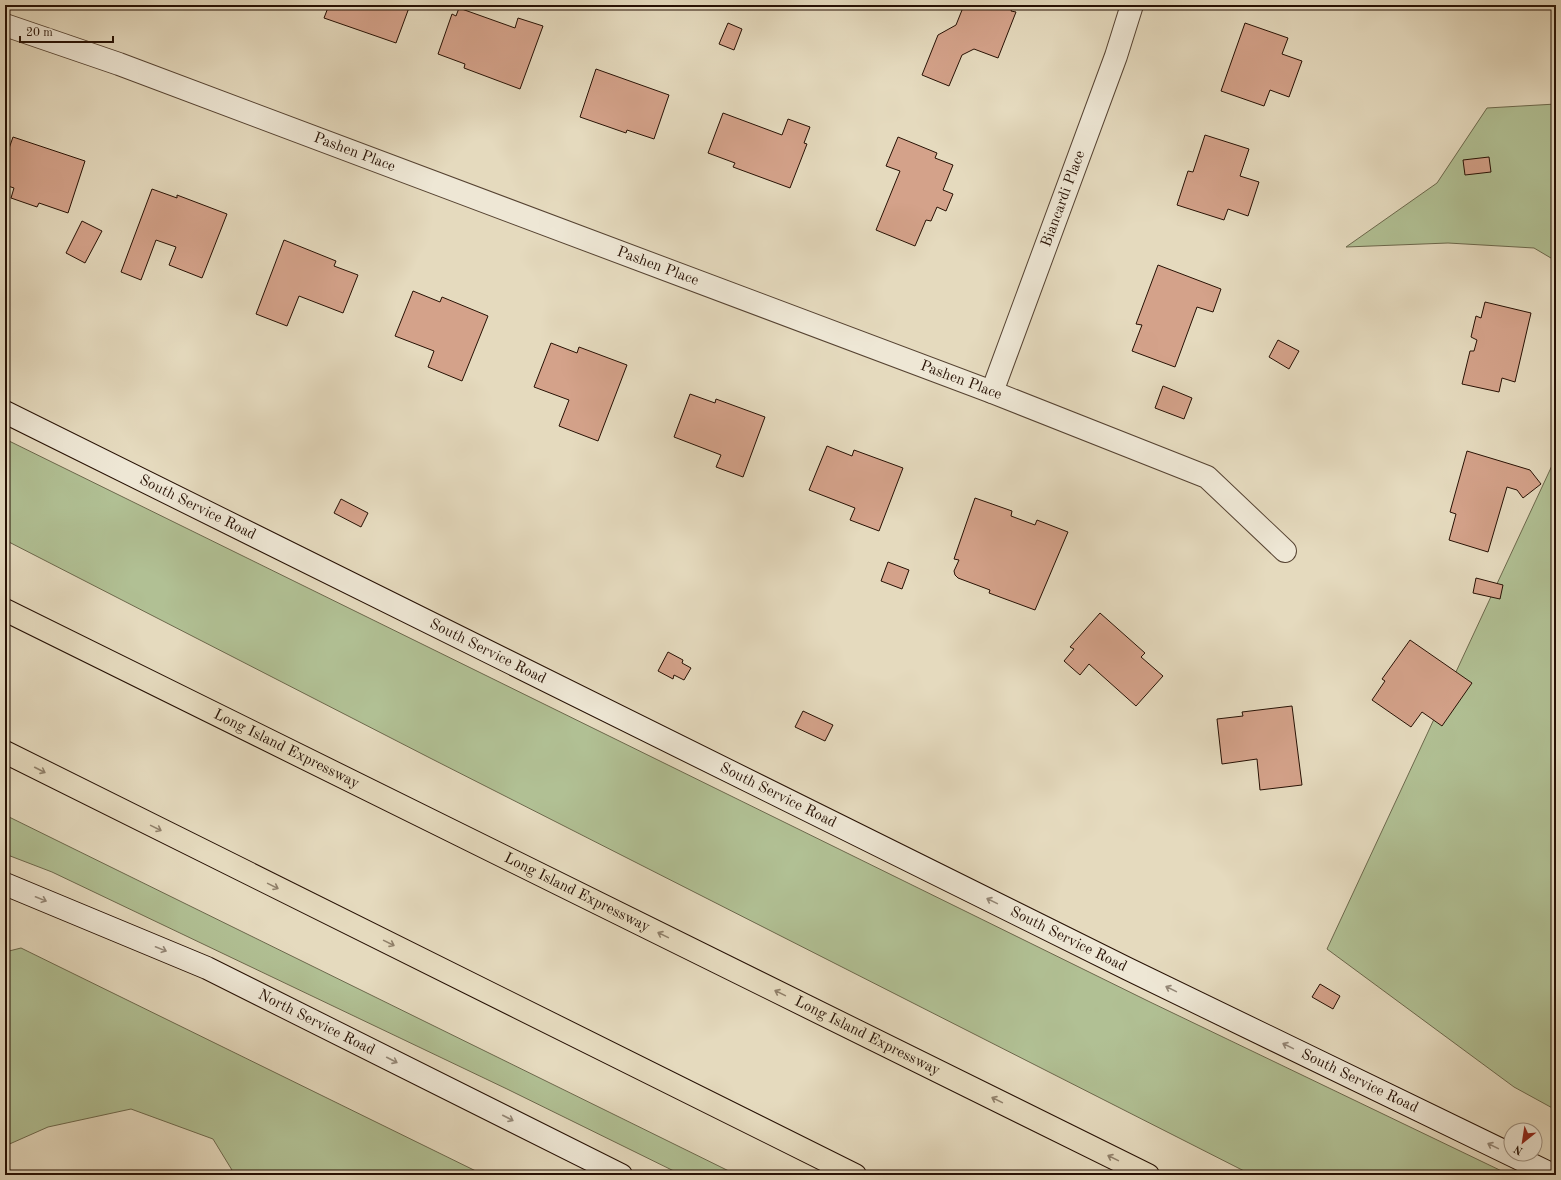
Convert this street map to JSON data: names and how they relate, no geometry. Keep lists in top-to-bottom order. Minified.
{"streets":{"highway":["Long Island Expressway"],"main road":["Pashen Place","Biancardi Place","South Service Road","North Service Road"]},"crossings":[["Pashen Place","Biancardi Place"]],"one_way":["South Service Road","North Service Road"],"scale_bar":"20 m","north":"bottom left"}
